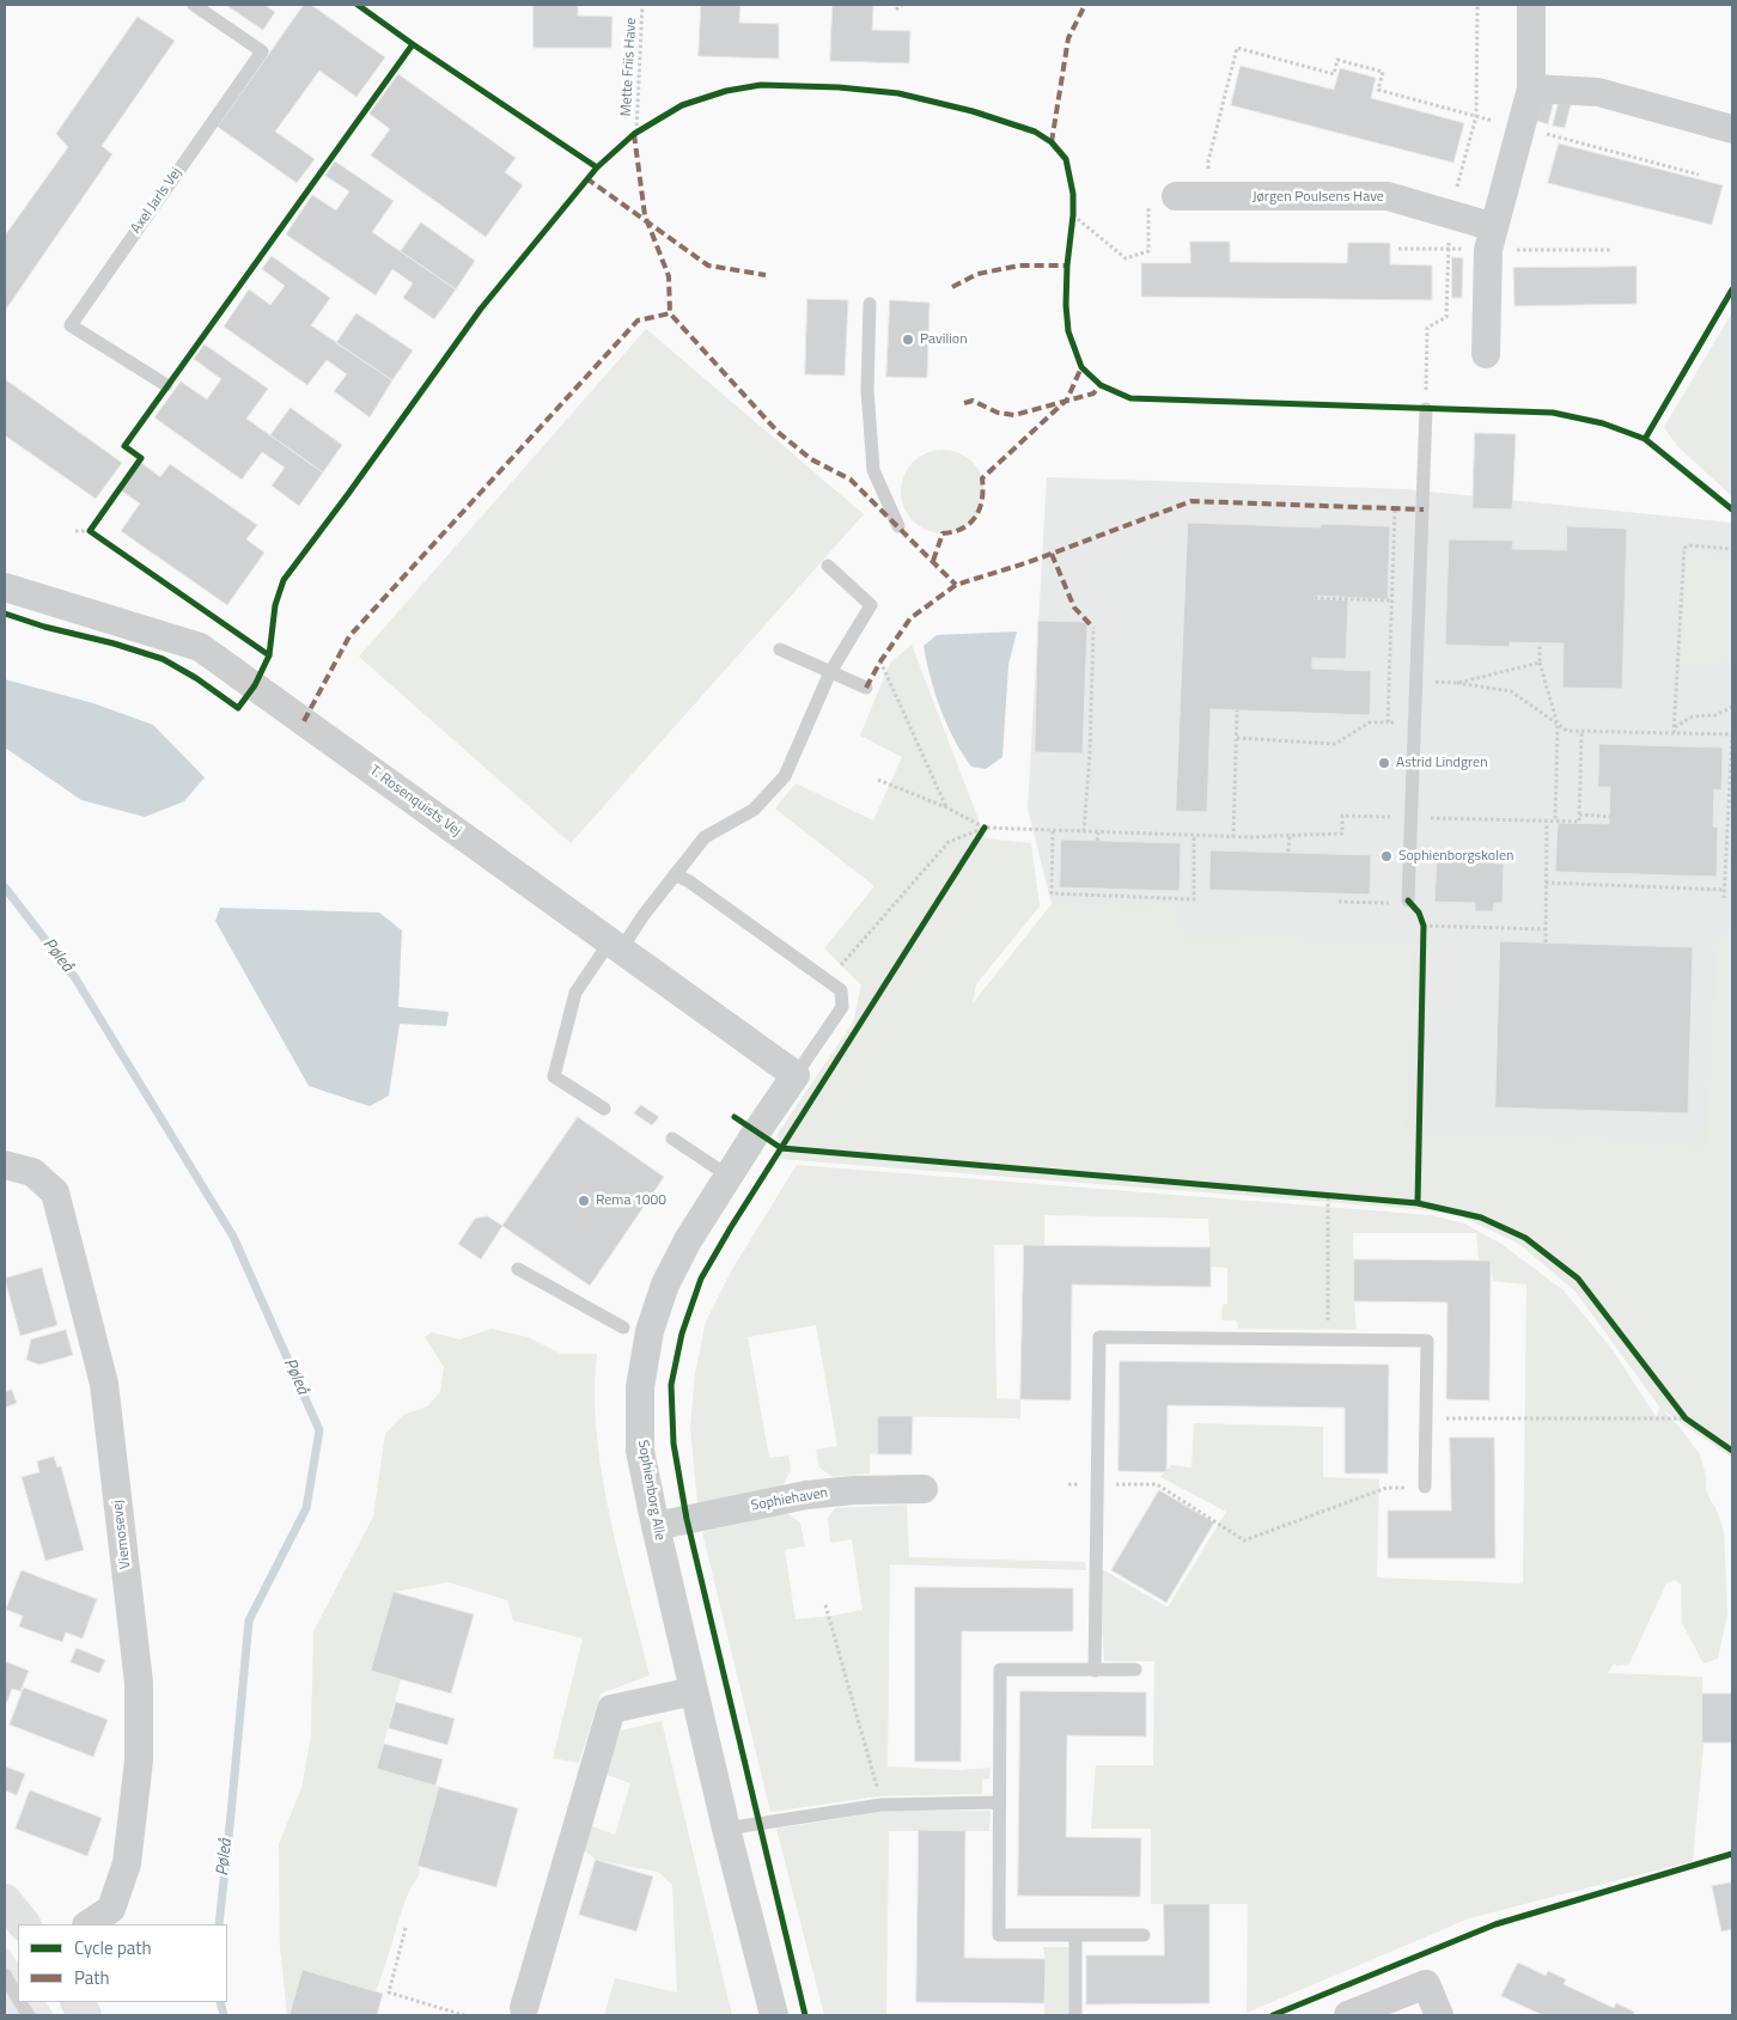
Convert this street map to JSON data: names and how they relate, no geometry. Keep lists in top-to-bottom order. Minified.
{"streets":{"street":["Jørgen Poulsens Have","T. Rosenquists Vej","Sophienborg Alle","Sophiehaven","Viemosevej"],"lane":["Axel Jarls Vej"],"path":["Mette Friis Have"]},"crossings":[["T. Rosenquists Vej","Sophienborg Alle"],["Sophienborg Alle","Sophiehaven"]],"water":["Pøleå"],"places":["Pavilion","Astrid Lindgren","Sophienborgskolen","Rema 1000"],"legend":["Cycle path","Path"]}
